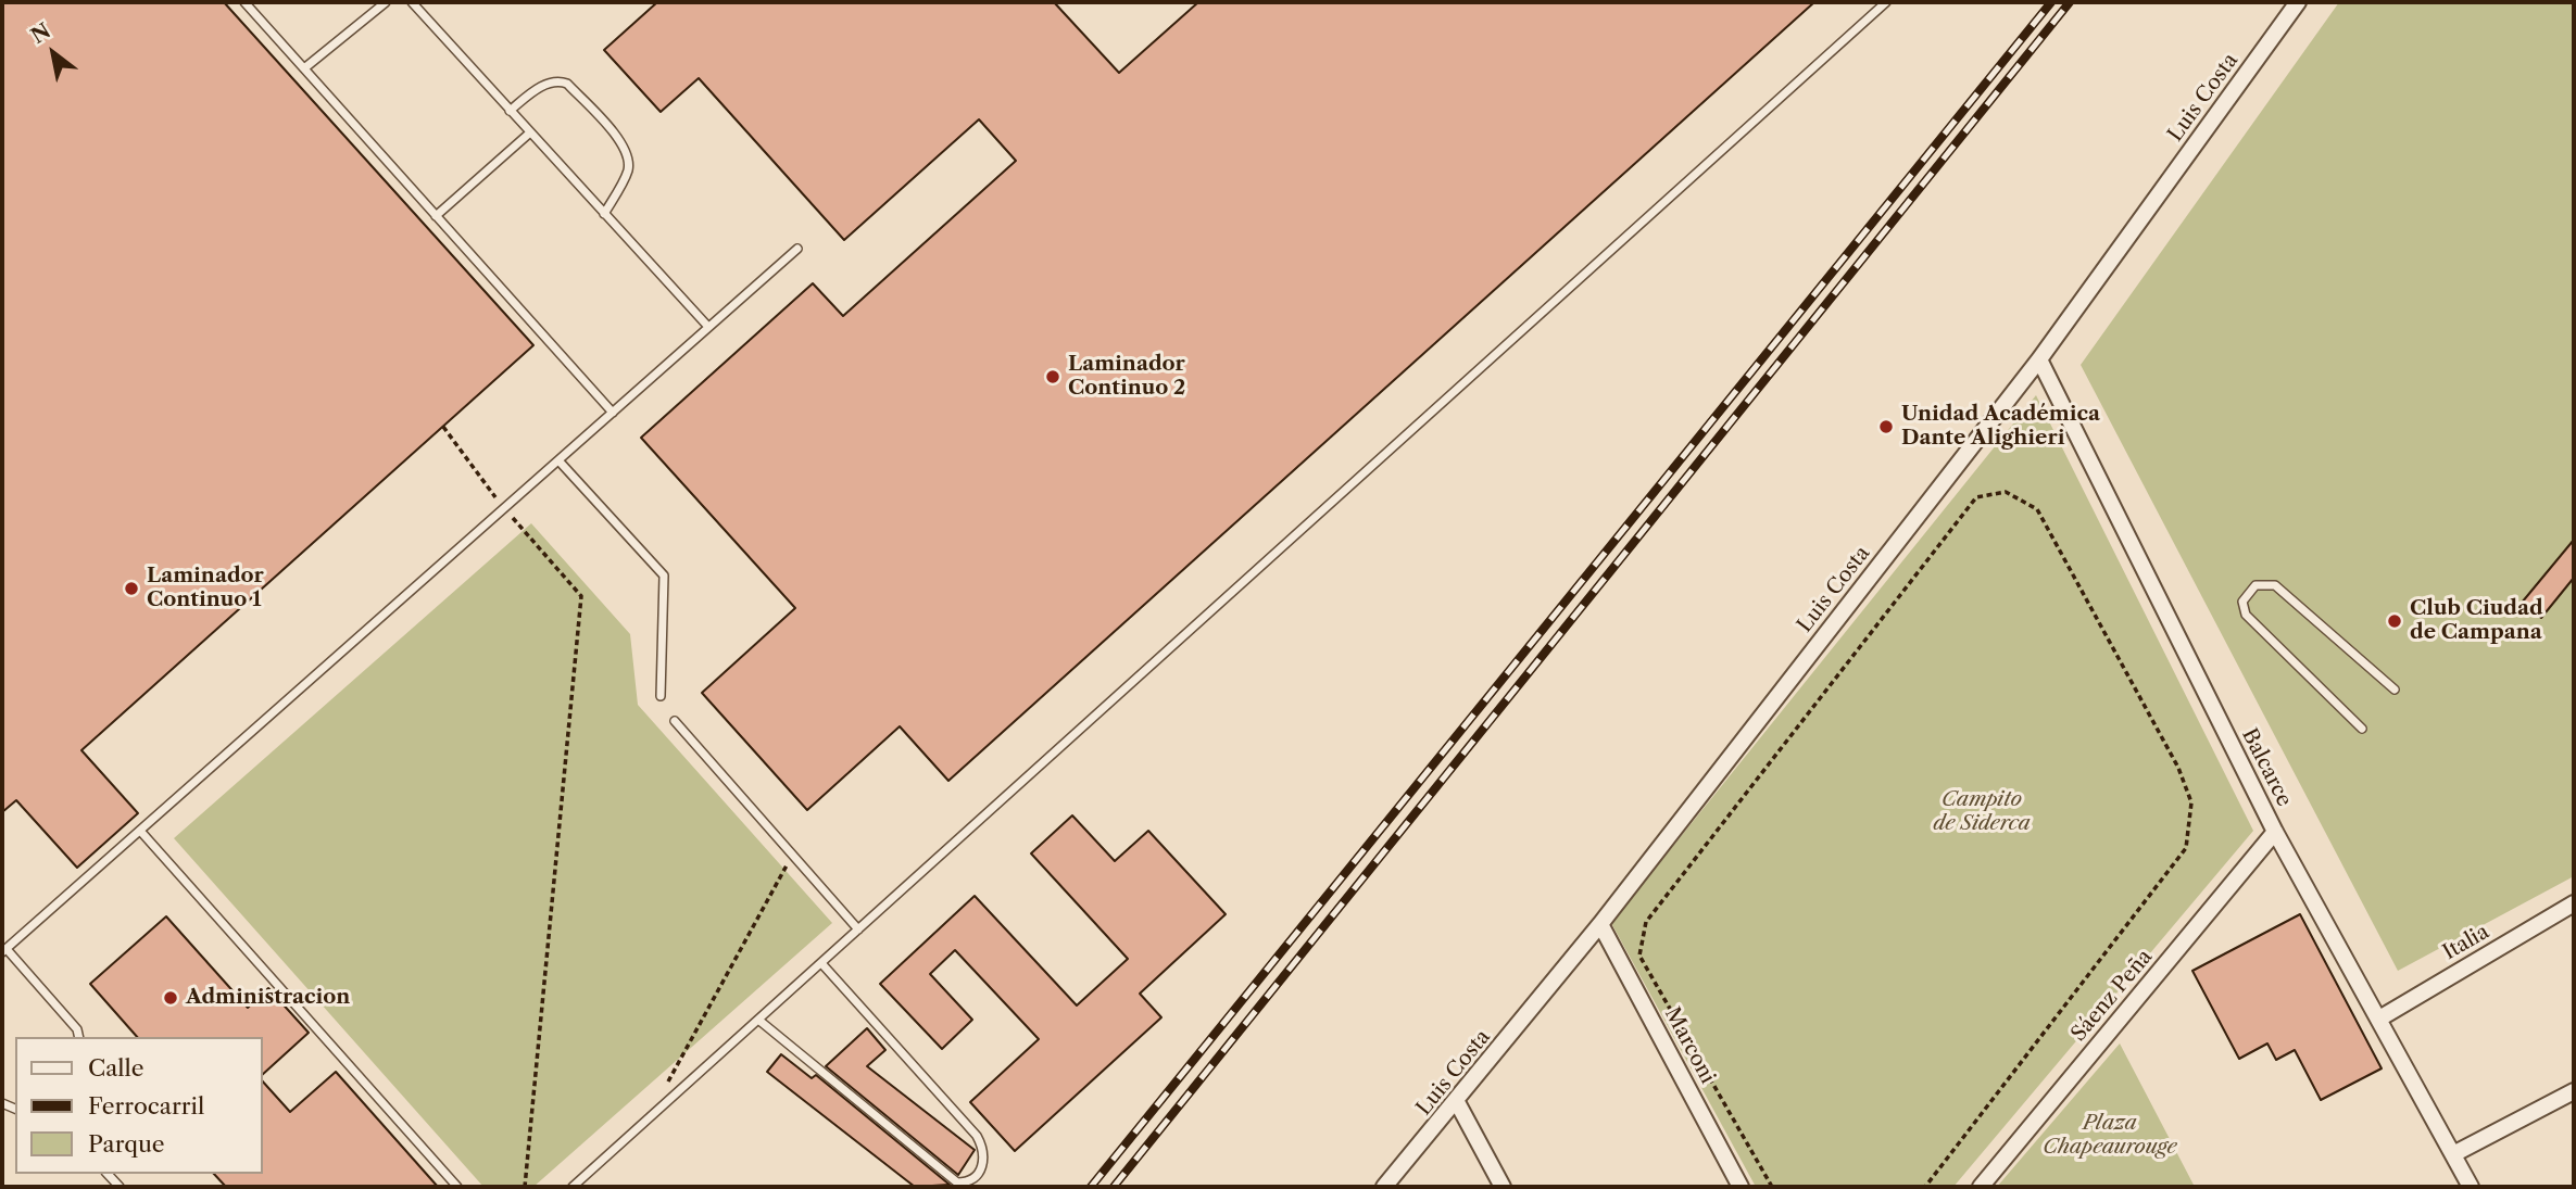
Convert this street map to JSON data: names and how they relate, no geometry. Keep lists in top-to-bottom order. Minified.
{"streets":{"street":["Luis Costa","Balcarce","Italia","Sáenz Peña","Marconi"]},"crossings":[["Luis Costa","Balcarce"],["Luis Costa","Marconi"],["Balcarce","Italia"],["Balcarce","Sáenz Peña"]],"parks":["Campito de Siderca","Plaza Chapeaurouge"],"places":["Laminador Continuo 2","Unidad Académica Dante Alighieri","Laminador Continuo 1","Club Ciudad de Campana","Administracion"],"legend":["Calle","Ferrocarril","Parque"],"north":"top left"}
